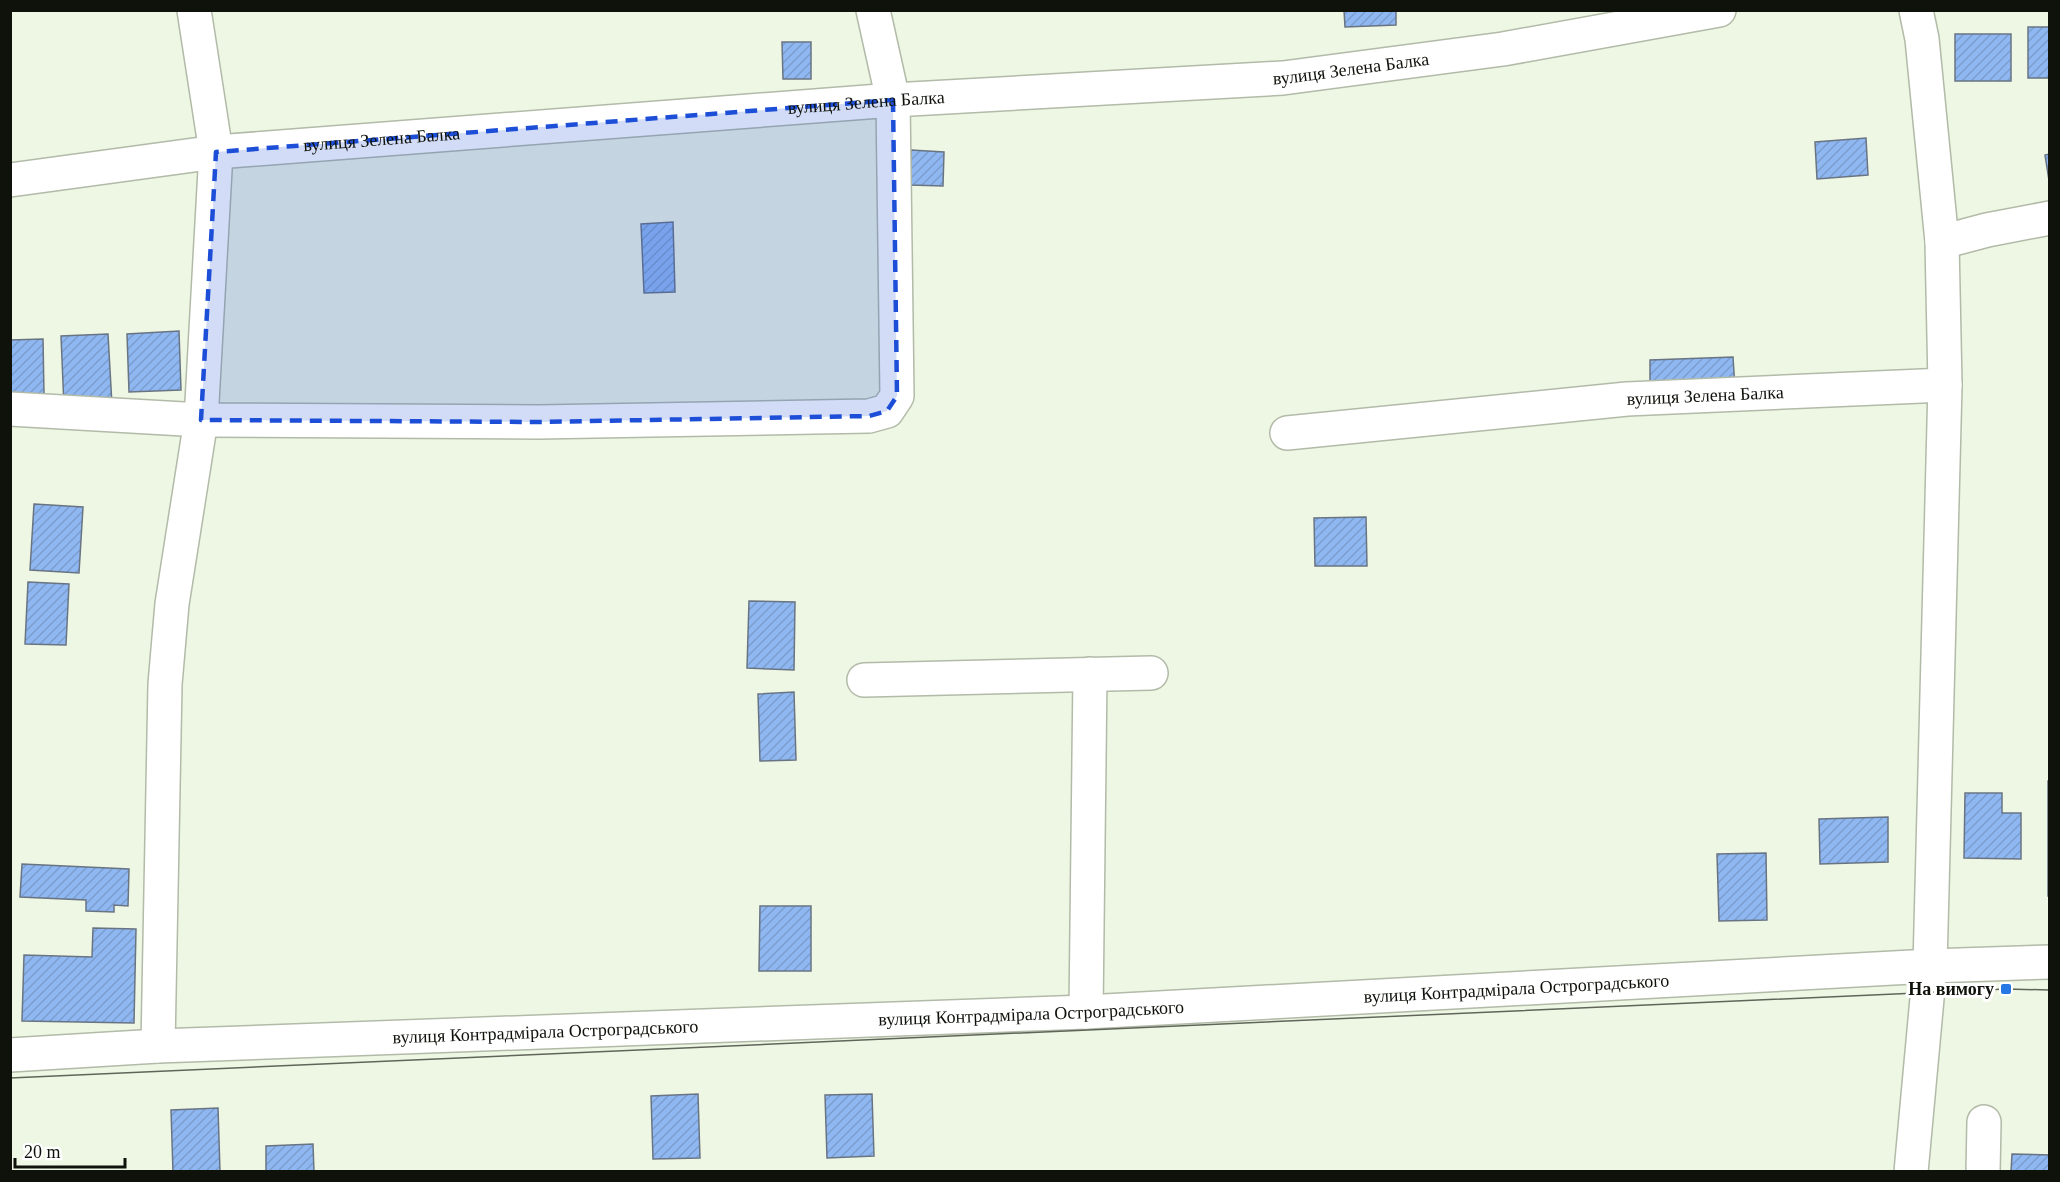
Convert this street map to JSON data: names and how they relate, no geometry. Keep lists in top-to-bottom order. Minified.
{"streets":{"street":["вулиця Зелена Балка","вулиця Контрадмірала Остроградського"]},"places":{"transit":["На вимогу"]},"scale_bar":"20 m"}
